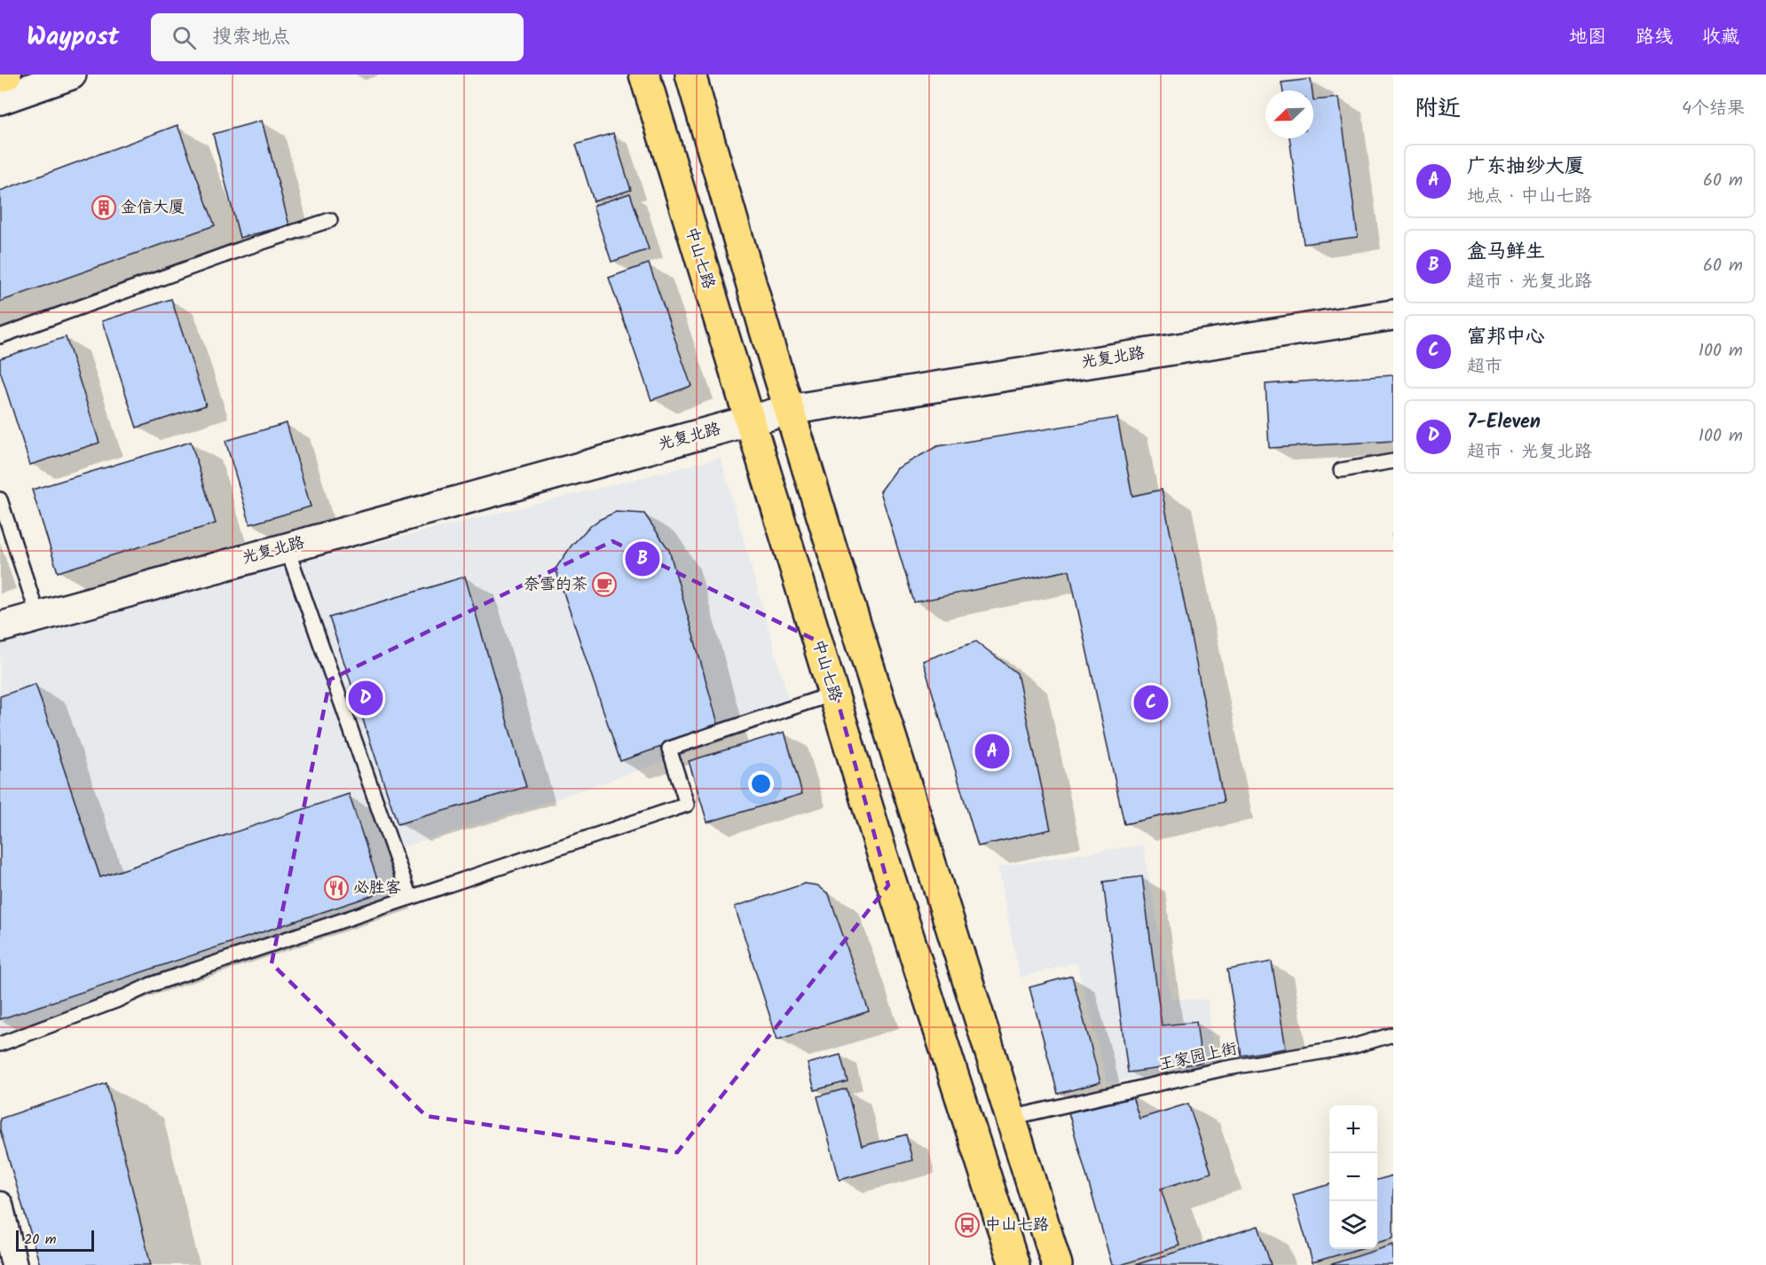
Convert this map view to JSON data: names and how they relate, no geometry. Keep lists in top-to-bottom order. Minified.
{"streets":{"main road":["中山七路"],"street":["光复北路"],"lane":["王家园上街"]},"crossings":[["中山七路","光复北路"]],"places":{"building":["金信大厦"],"cafe":["奈雪的茶"],"restaurant":["必胜客"],"bus stop":["中山七路"]},"scale_bar":"20 m","north":"bottom left","page":{"header":"Waypost","search":"搜索地点","nav":["地图","路线","收藏"],"heading":["附近","4个结果"],"list":[{"mark":"A","name":"广东抽纱大厦","note":"地点 · 中山七路","value":"60 m"},{"mark":"B","name":"盒马鲜生","note":"超市 · 光复北路","value":"60 m"},{"mark":"C","name":"富邦中心","note":"超市","value":"100 m"},{"mark":"D","name":"7-Eleven","note":"超市 · 光复北路","value":"100 m"}],"pins":["B","D","C","A"],"map_buttons":["+","−"],"scale":"20 m"}}
